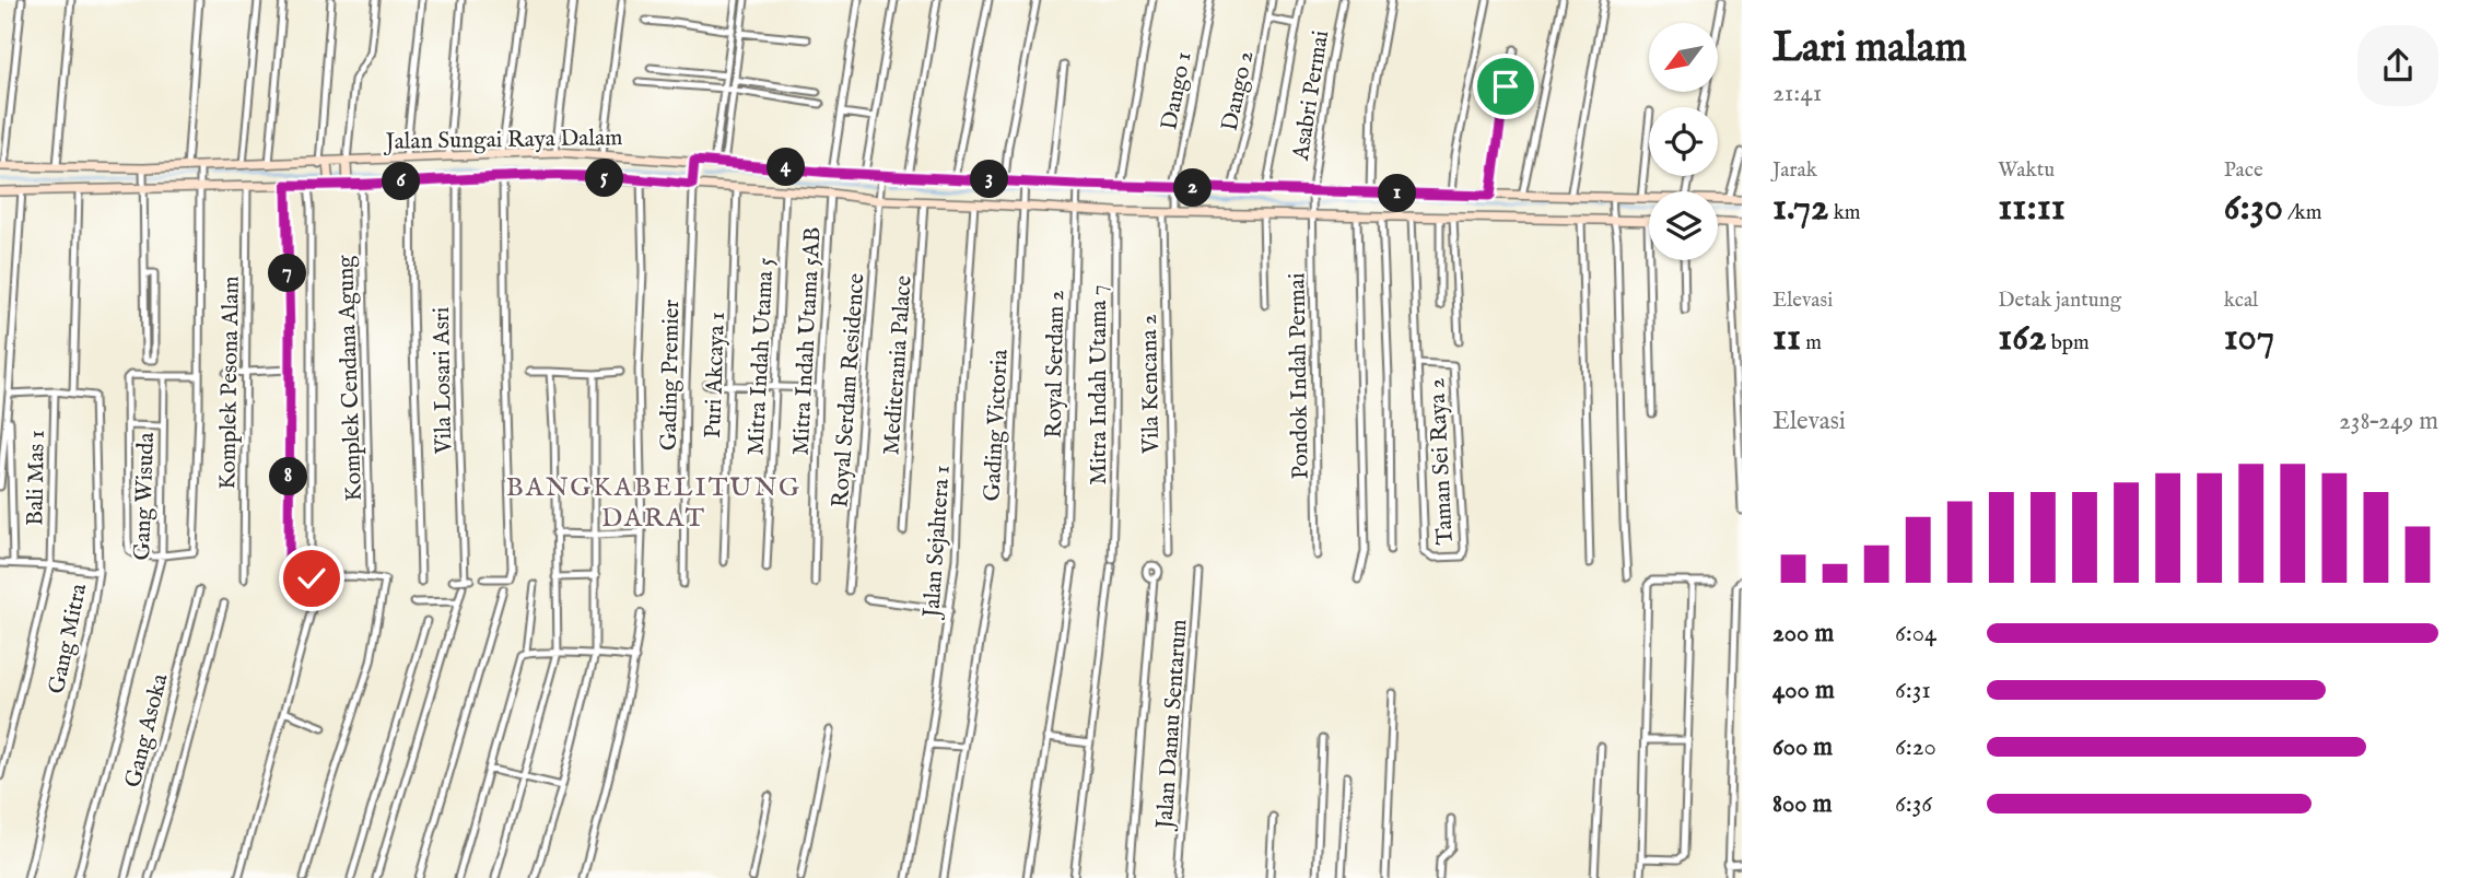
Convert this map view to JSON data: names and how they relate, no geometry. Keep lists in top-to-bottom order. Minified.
{"streets":{"street":["Dango 1","Dango 2","Asabri Permai","Jalan Sungai Raya Dalam","Mitra Indah Utama 5AB","Mitra Indah Utama 5","Royal Serdam 2","Mediterania Palace","Gading Premier","Puri Akcaya 1","Pondok Indah Permai","Komplek Cendana Agung","Vila Losari Asri","Komplek Pesona Alam","Vila Kencana 2","Mitra Indah Utama 7","Royal Serdam Residence","Gading Victoria","Taman Sei Raya 2","Bali Mas 1","Gang Wisuda","Jalan Sejahtera 1","Gang Mitra","Jalan Danau Sentarum","Gang Asoka"]},"crossings":[["Dango 1","Jalan Sungai Raya Dalam"],["Dango 2","Jalan Sungai Raya Dalam"],["Asabri Permai","Jalan Sungai Raya Dalam"],["Asabri Permai","Pondok Indah Permai"],["Jalan Sungai Raya Dalam","Royal Serdam 2"],["Jalan Sungai Raya Dalam","Gading Premier"],["Jalan Sungai Raya Dalam","Pondok Indah Permai"],["Jalan Sungai Raya Dalam","Royal Serdam Residence"],["Jalan Sungai Raya Dalam","Gading Victoria"]],"districts":["BANGKABELITUNG DARAT"],"north":"bottom left","page":{"heading":["Lari malam","21:41"],"stats":[["Jarak","1.72 km"],["Waktu","11:11"],["Pace","6:30 /km"],["Elevasi","11 m"],["Detak jantung","162 bpm"],["kcal","107"]],"pins":["4","5","3","6","2","1","7","8"],"chart":["Elevasi","238–249 m"],"list":[{"name":"200 m","note":"6:04"},{"name":"400 m","note":"6:31"},{"name":"600 m","note":"6:20"},{"name":"800 m","note":"6:36"}]}}
